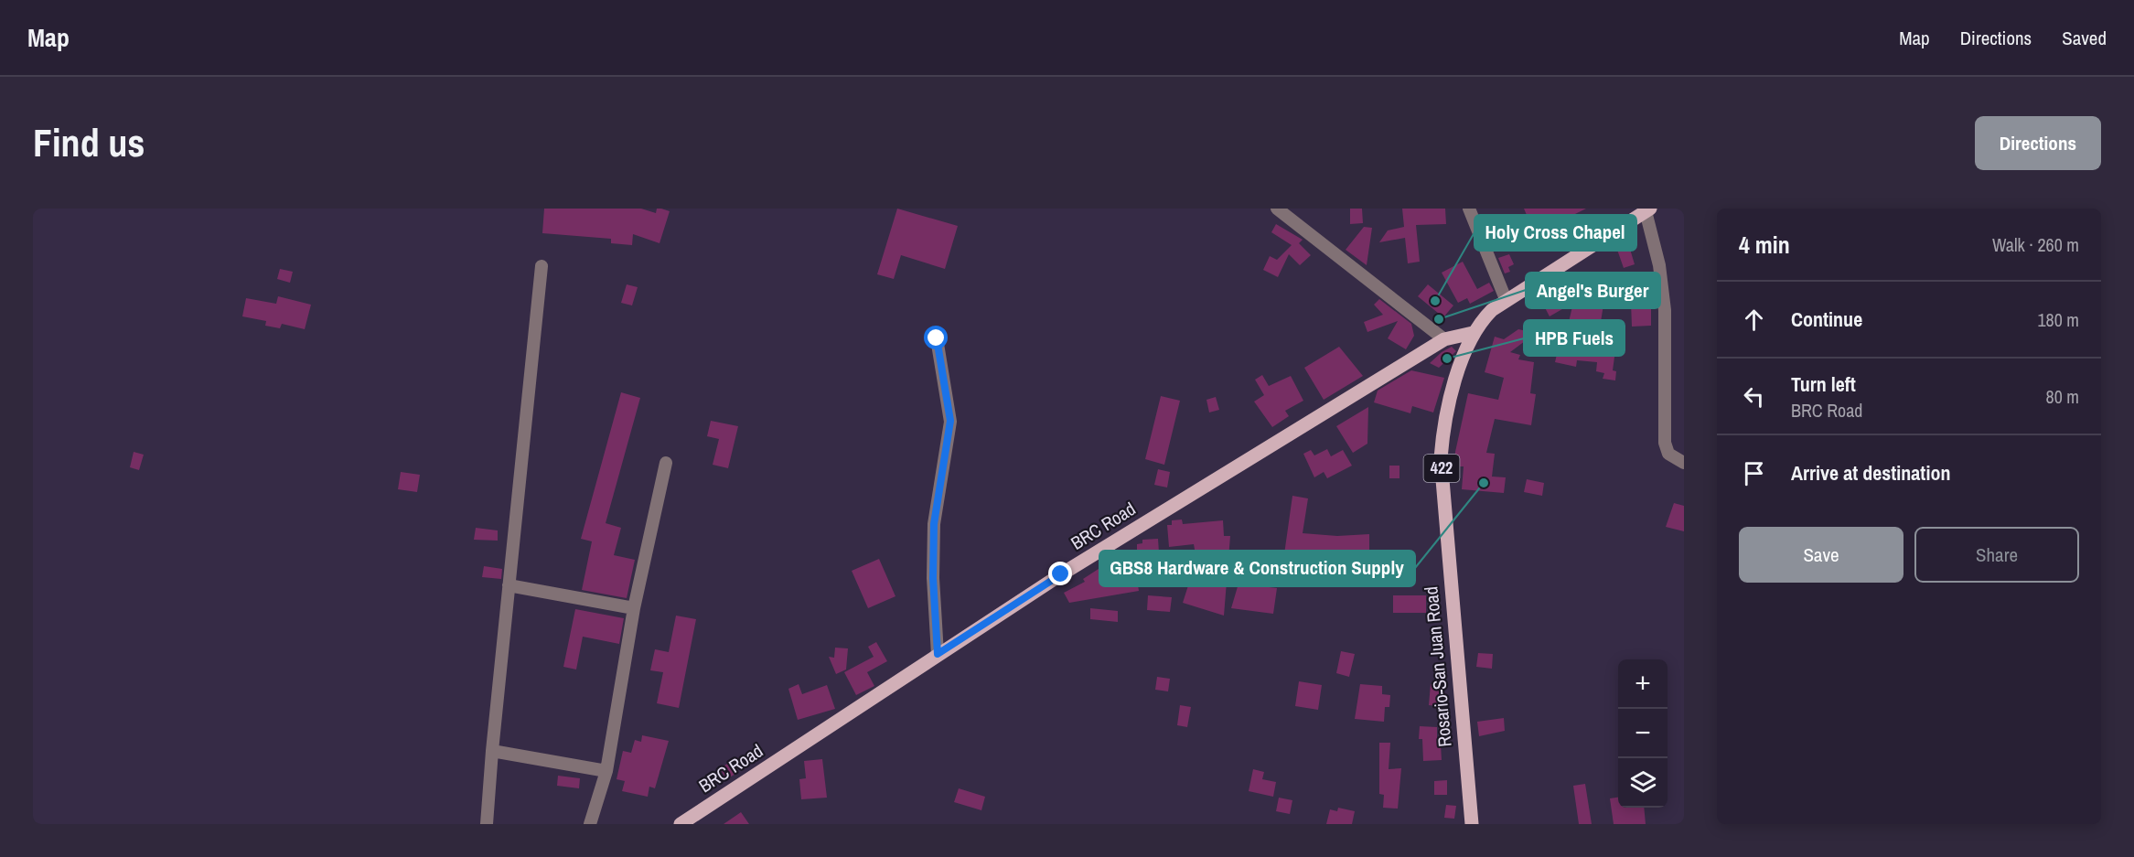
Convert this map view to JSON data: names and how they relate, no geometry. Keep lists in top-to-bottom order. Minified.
{"streets":{"main road":["422","BRC Road","Rosario-San Juan Road"]},"crossings":[["BRC Road","Rosario-San Juan Road"]],"places":["Holy Cross Chapel","Angel's Burger","HPB Fuels","GBS8 Hardware & Construction Supply"],"page":{"header":"Map","nav":["Map","Directions","Saved"],"buttons":["Directions",["Save","Share"]],"title":"Find us","heading":["4 min","Walk · 260 m"],"list":[["Continue","180 m"],["Turn left","BRC Road","80 m"],"Arrive at destination"],"map_buttons":["+","−"]}}
